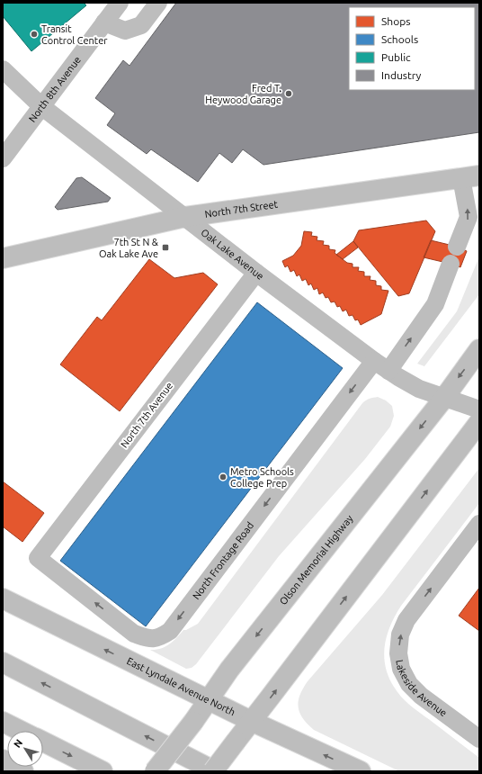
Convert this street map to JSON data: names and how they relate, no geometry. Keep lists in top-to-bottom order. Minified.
{"streets":{"main road":["North 7th Street","Olson Memorial Highway","East Lyndale Avenue North"],"street":["North 8th Avenue","Oak Lake Avenue","North 7th Avenue","North Frontage Road","Lakeside Avenue"]},"crossings":[["North 8th Avenue","Oak Lake Avenue"],["North 7th Street","Oak Lake Avenue"],["Oak Lake Avenue","North 7th Avenue"],["Oak Lake Avenue","Olson Memorial Highway"],["Oak Lake Avenue","North Frontage Road"],["North 7th Avenue","North Frontage Road"],["Olson Memorial Highway","East Lyndale Avenue North"]],"places":{"other":["Transit Control Center","Fred T. Heywood Garage","Metro Schools College Prep"],"transit":["7th St N & Oak Lake Ave"]},"legend":["Shops","Schools","Public","Industry"],"north":"top left"}
